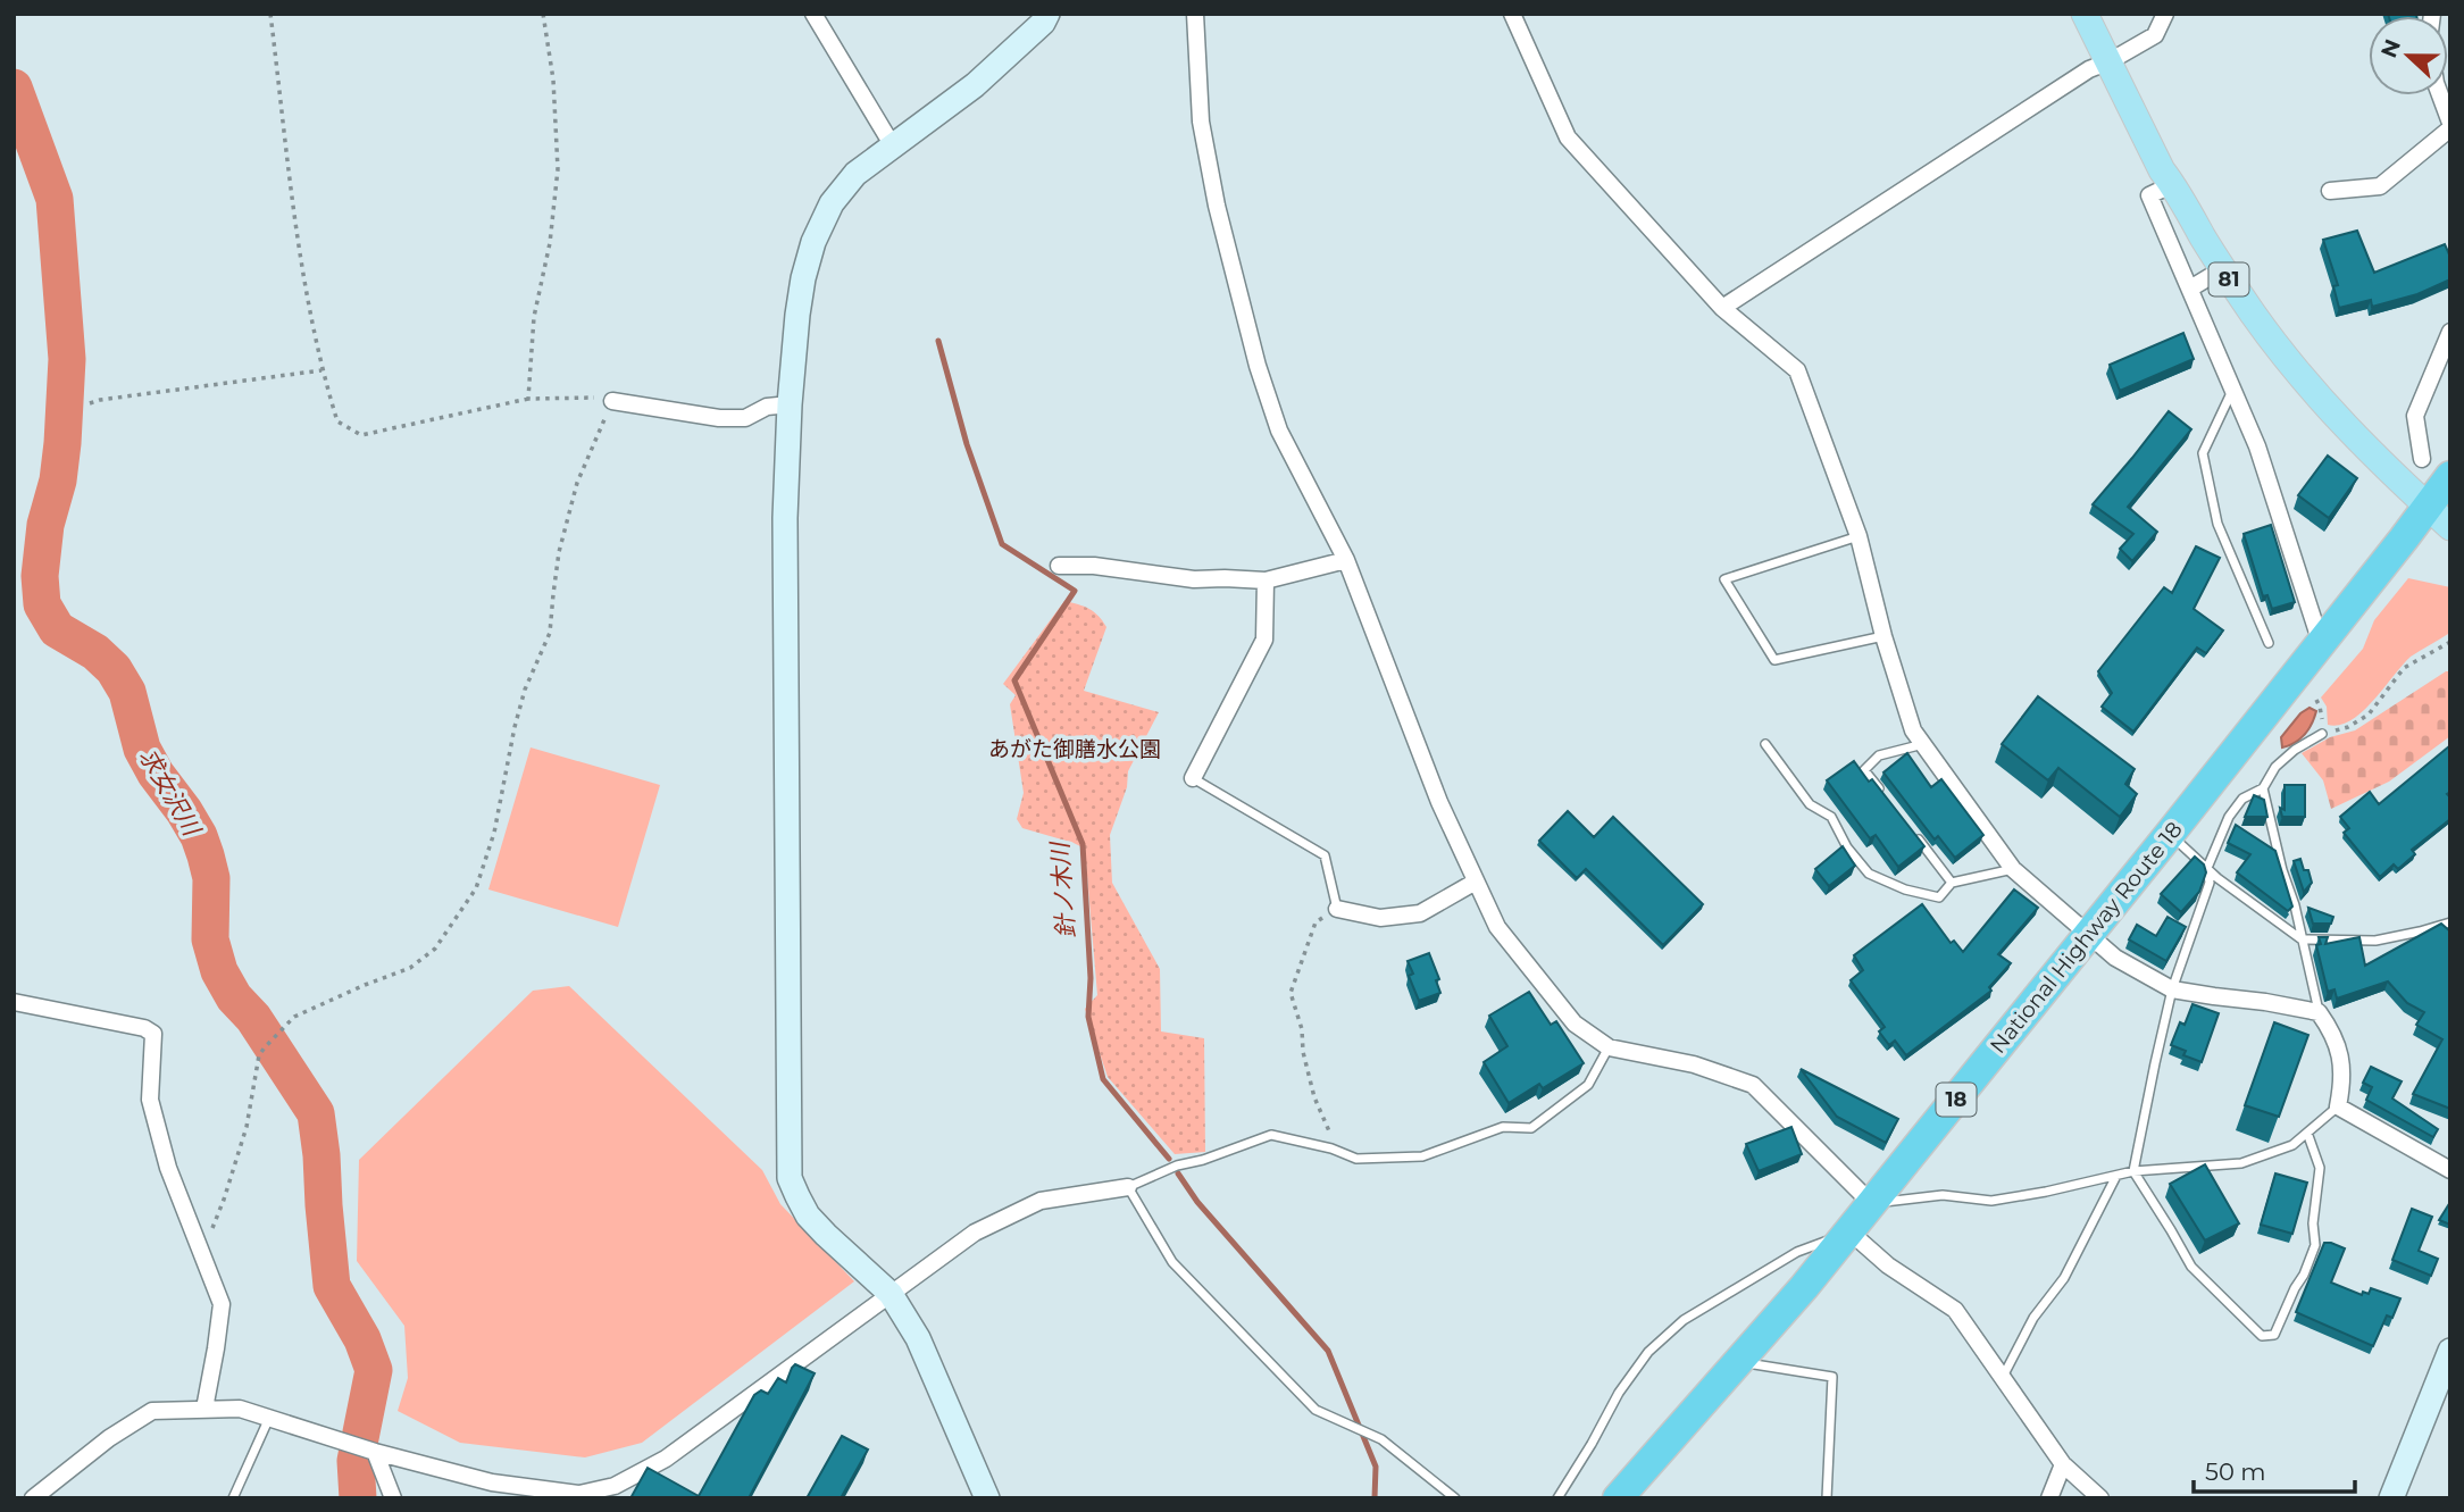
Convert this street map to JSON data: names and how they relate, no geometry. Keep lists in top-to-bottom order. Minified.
{"streets":{"highway":["National Highway Route 18","18"],"main road":["81"]},"crossings":[["81","National Highway Route 18"]],"water":["求女沢川","針ノ木川"],"parks":["あがた御膳水公園"],"scale_bar":"50 m","north":"left"}
